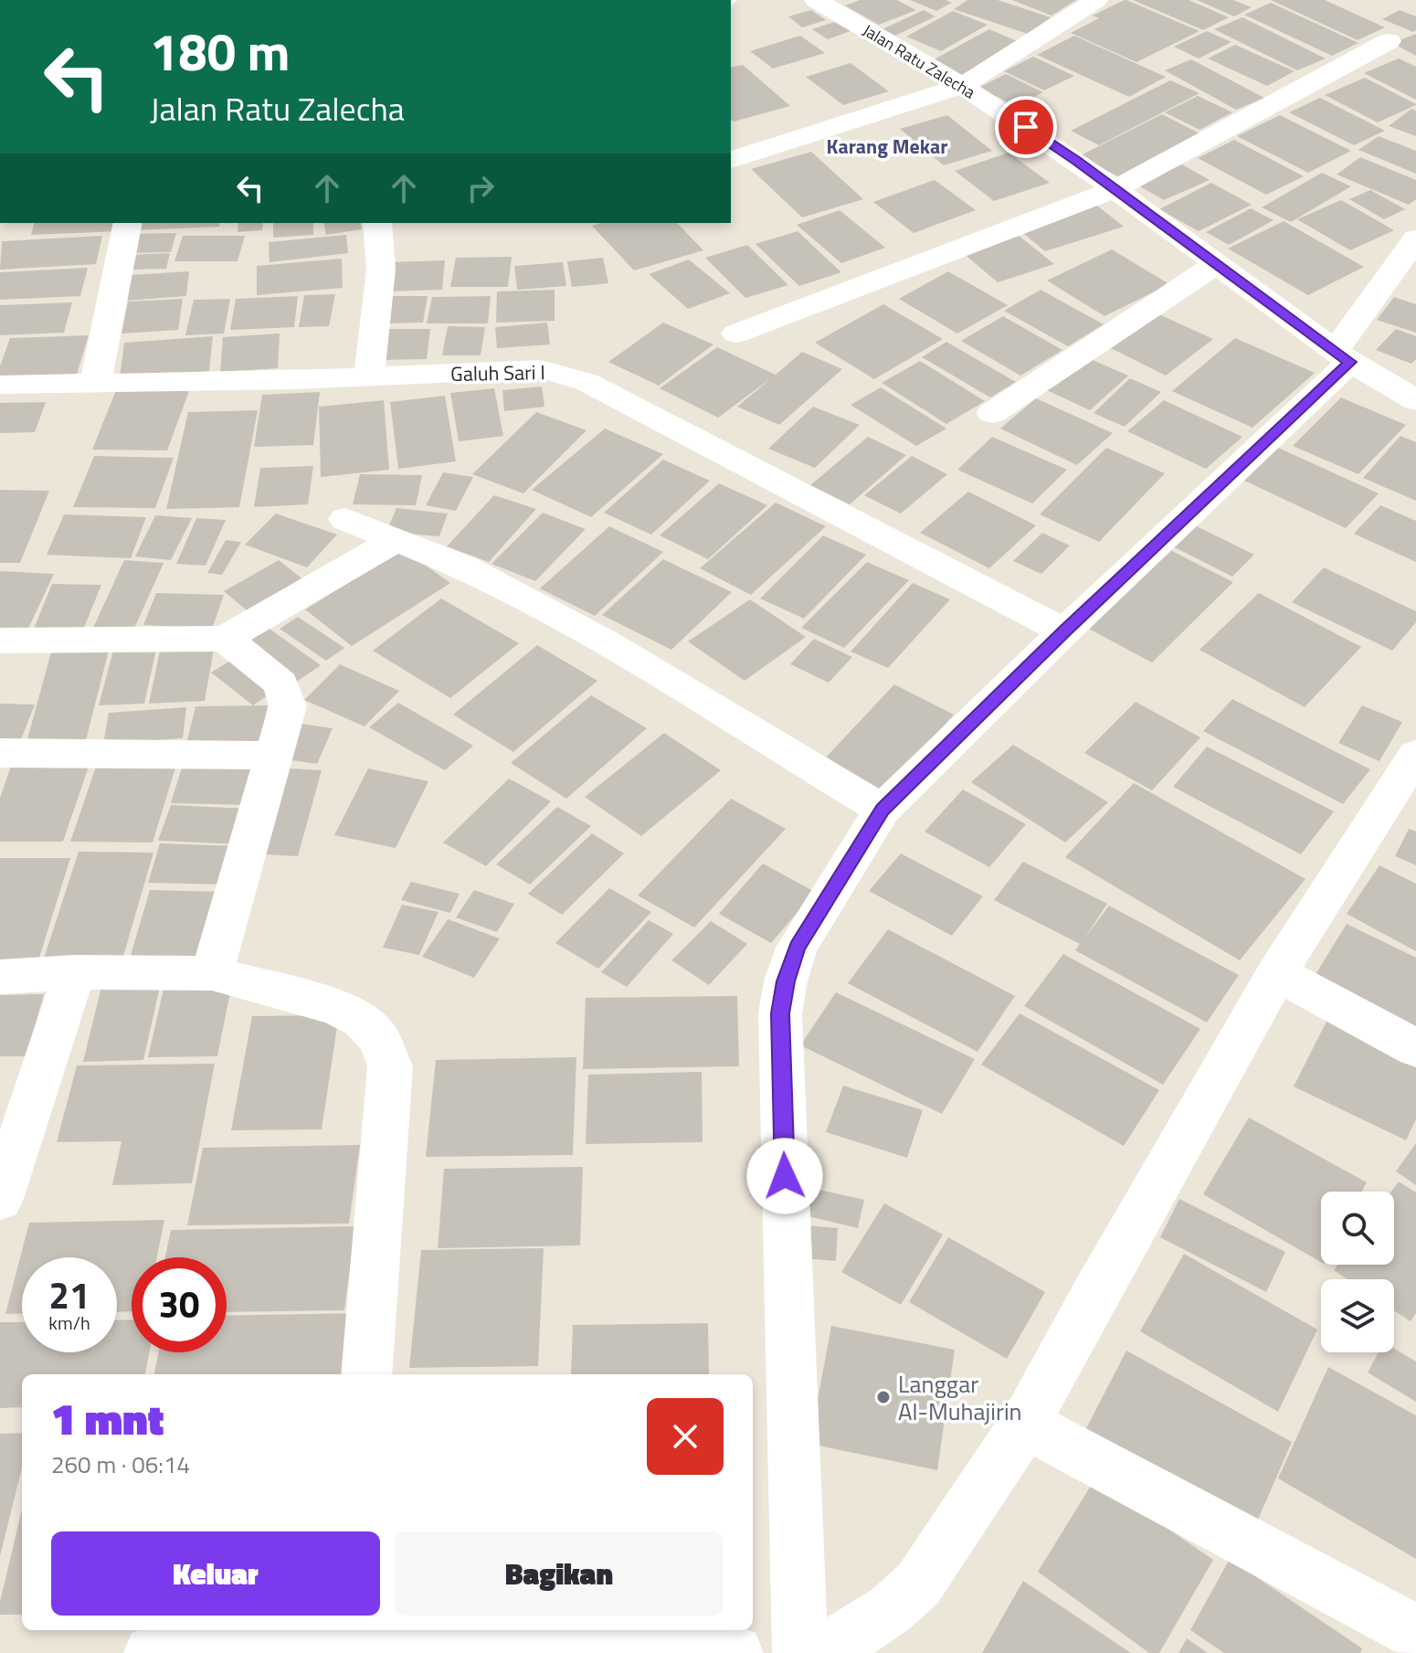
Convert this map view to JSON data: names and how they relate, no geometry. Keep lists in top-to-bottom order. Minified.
{"streets":{"street":["Jalan Ratu Zalecha","Galuh Sari I"]},"districts":["Karang Mekar"],"places":["Langgar Al-Muhajirin"],"page":{"turn":["180 m","Jalan Ratu Zalecha"],"speed":"21 km/h","limit":"30","heading":["1 mnt","260 m · 06:14"],"buttons":["Keluar","Bagikan"]}}
